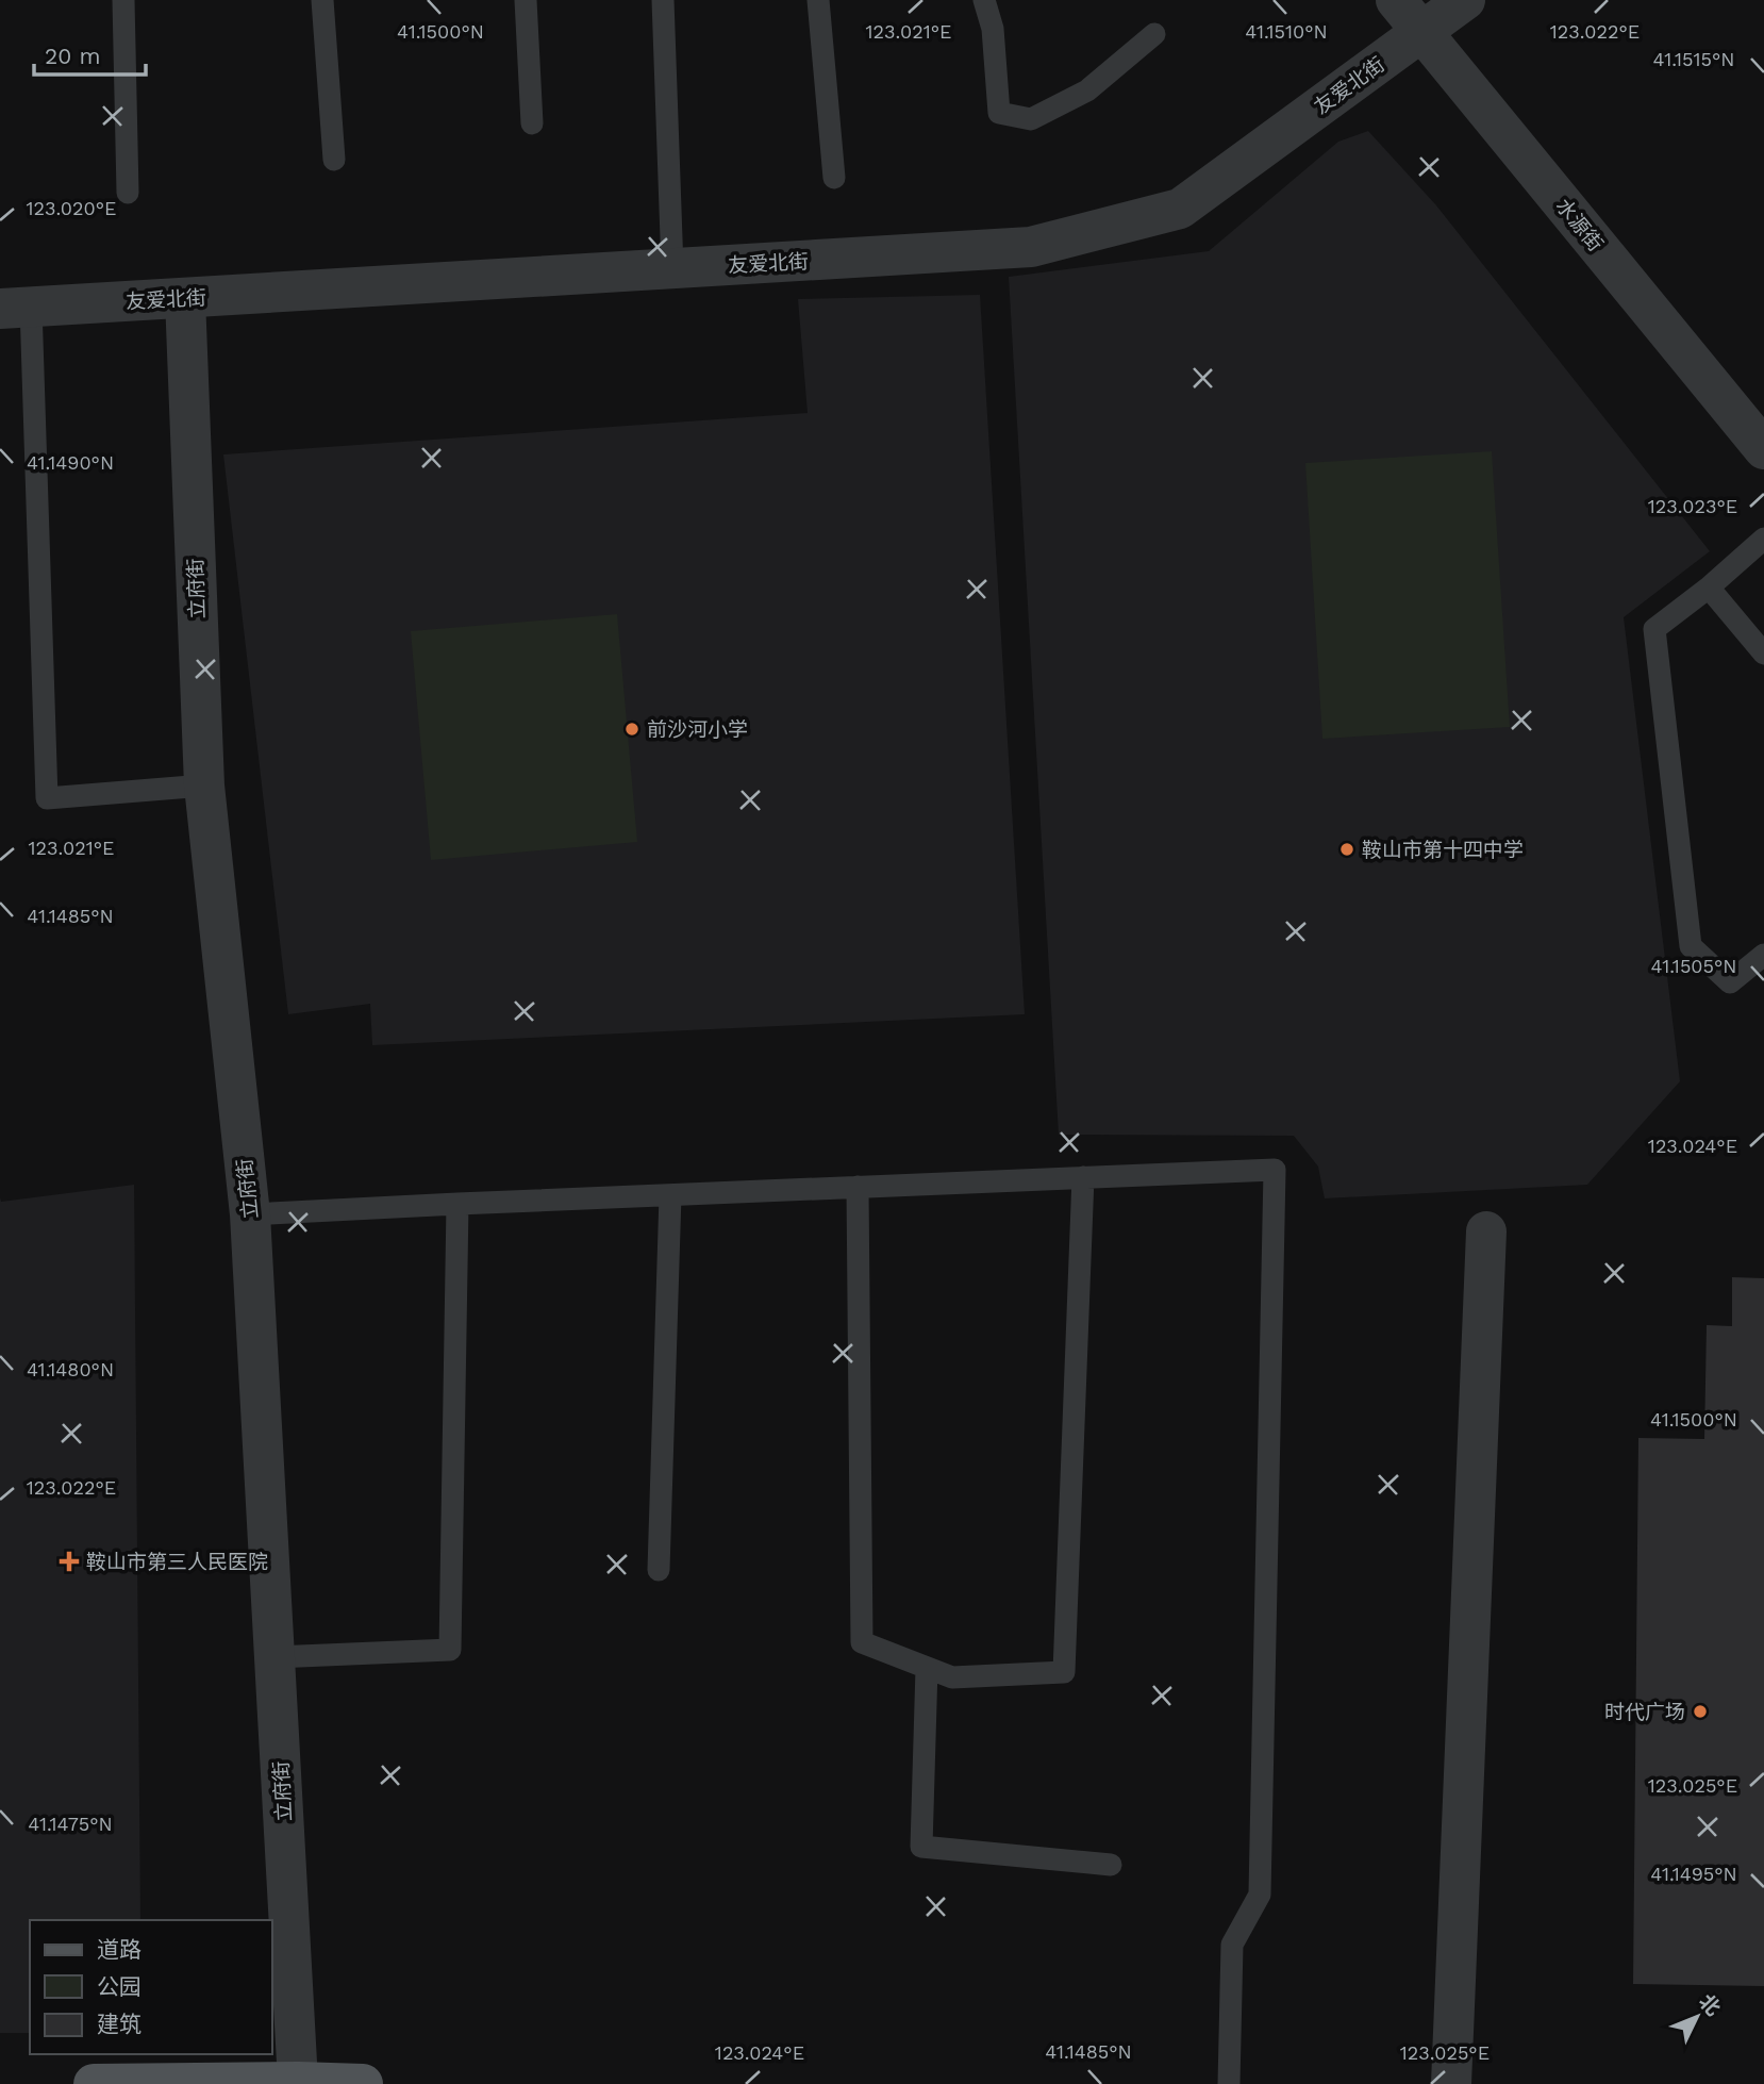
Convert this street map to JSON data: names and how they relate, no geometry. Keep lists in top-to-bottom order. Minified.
{"streets":{"street":["友爱北街","水源街","立府街"]},"crossings":[["友爱北街","水源街"],["友爱北街","立府街"]],"places":{"other":["前沙河小学","鞍山市第十四中学","时代广场"],"health":["鞍山市第三人民医院"]},"legend":["道路","公园","建筑"],"scale_bar":"20 m","north":"top right","coordinates":["123.021°E","123.022°E","41.1500°N","41.1510°N","41.1515°N","123.020°E","41.1490°N","123.023°E","41.1485°N","41.1505°N","123.024°E","41.1480°N","123.025°E","41.1475°N","41.1495°N"]}
